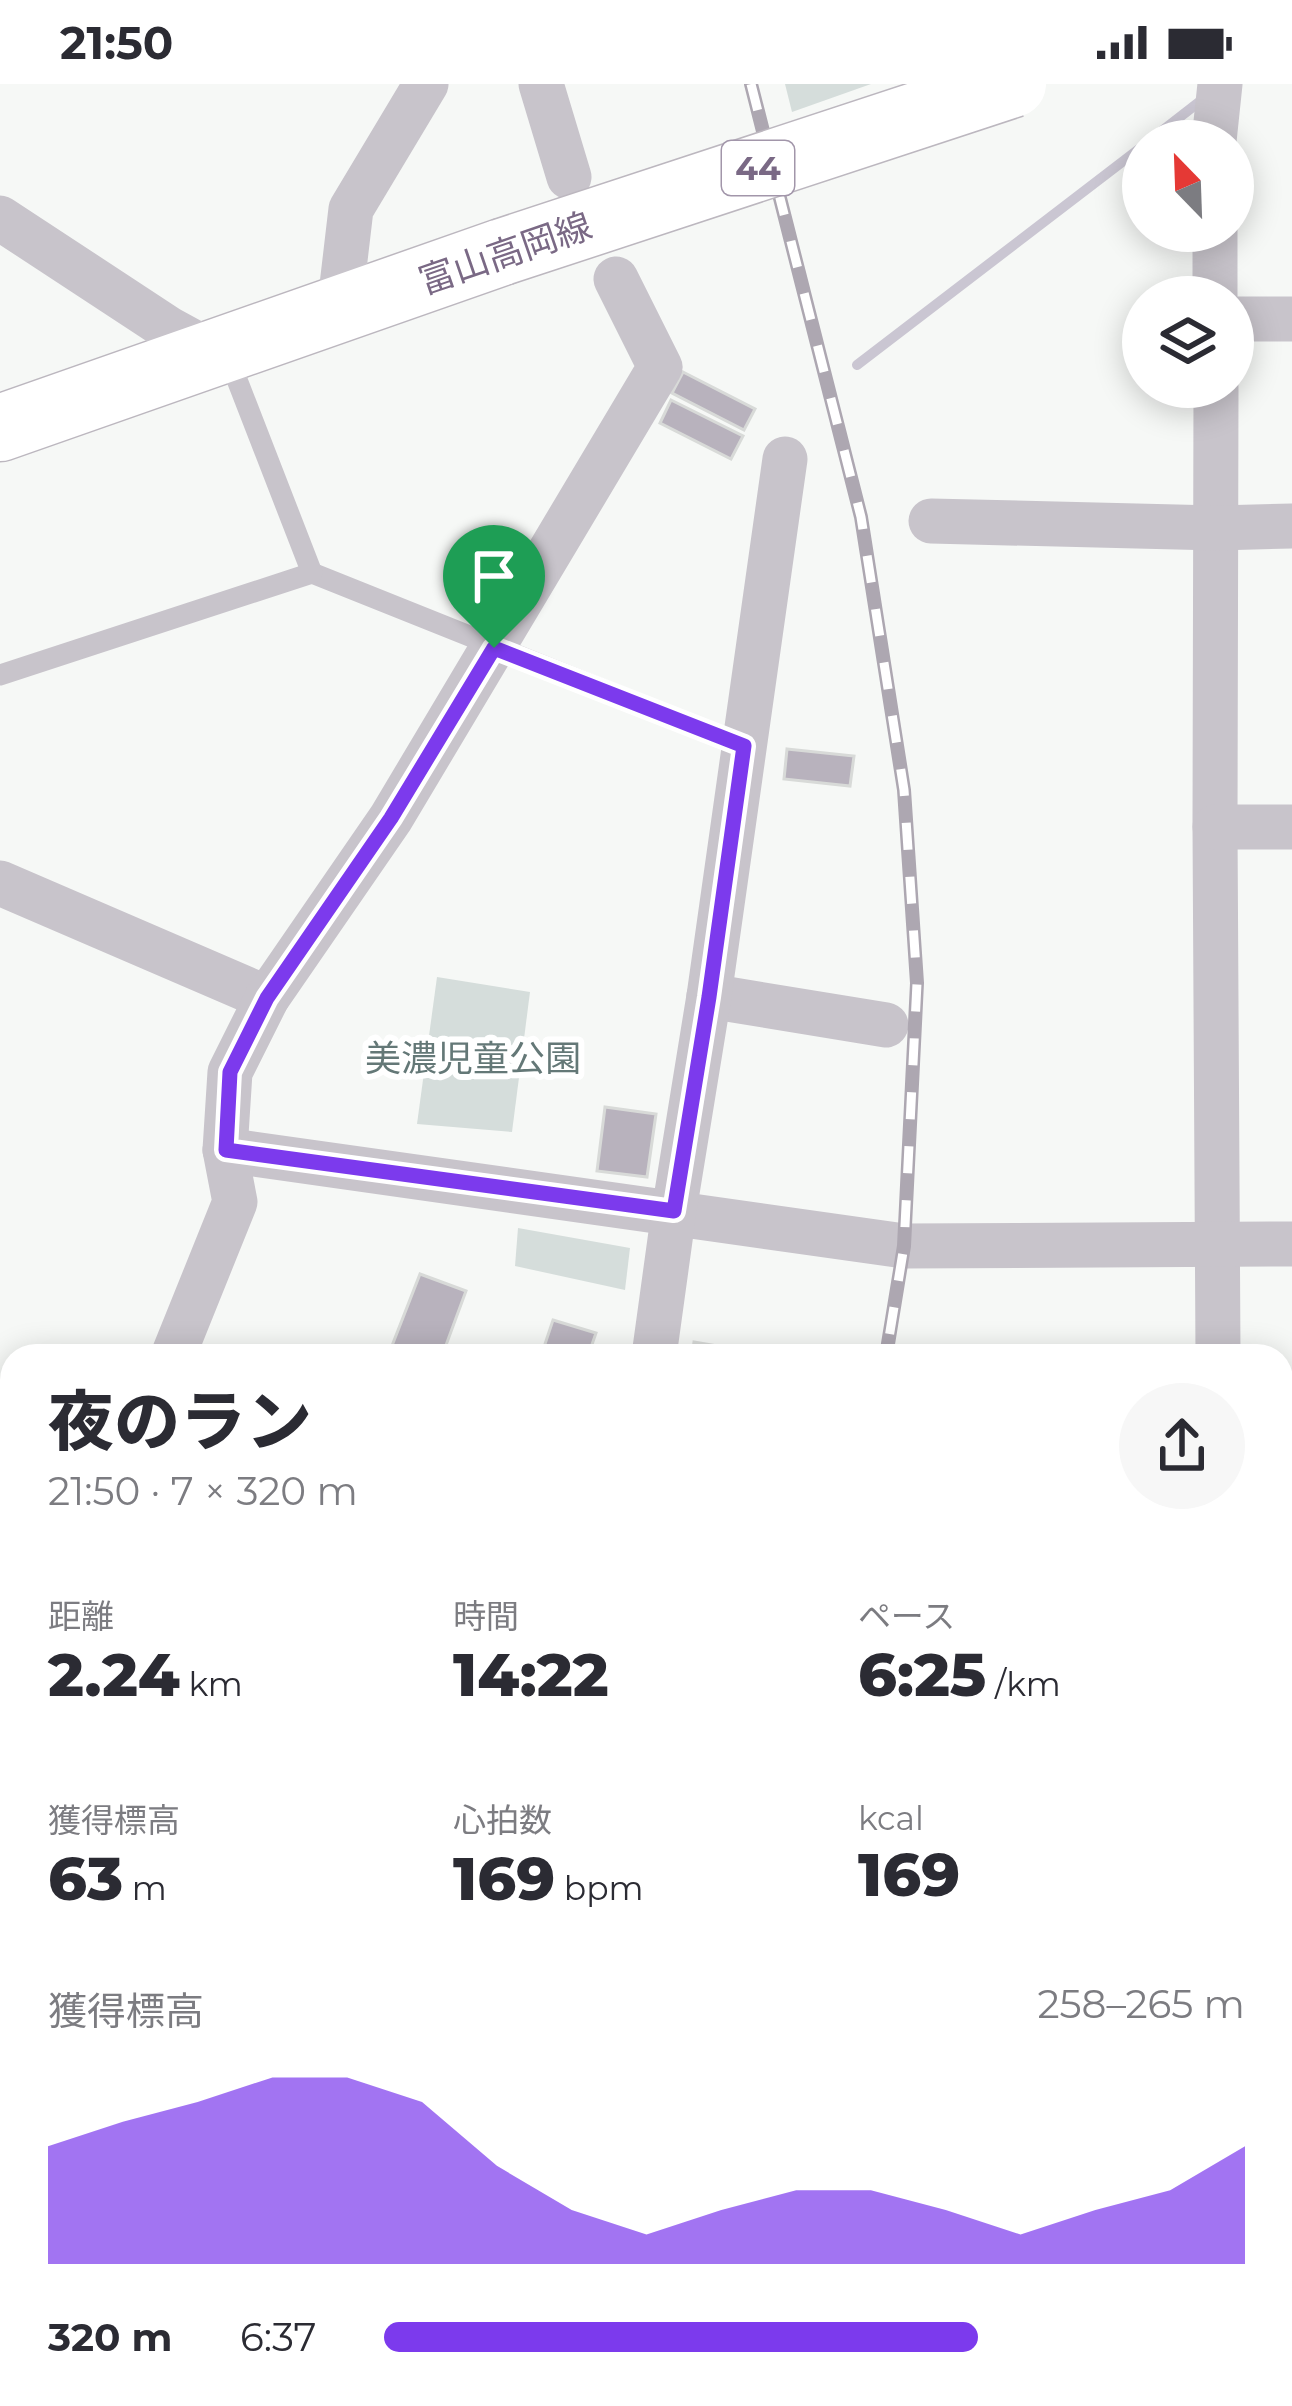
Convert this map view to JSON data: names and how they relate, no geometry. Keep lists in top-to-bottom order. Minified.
{"streets":{"main road":["44","富山高岡線"]},"parks":["美濃児童公園"],"north":"top left","page":{"status":"21:50","heading":["夜のラン","21:50 · 7 × 320 m"],"stats":[["距離","2.24 km"],["時間","14:22"],["ペース","6:25 /km"],["獲得標高","63 m"],["心拍数","169 bpm"],["kcal","169"]],"chart":["獲得標高","258–265 m"],"list":[{"name":"320 m","note":"6:37"}]}}
